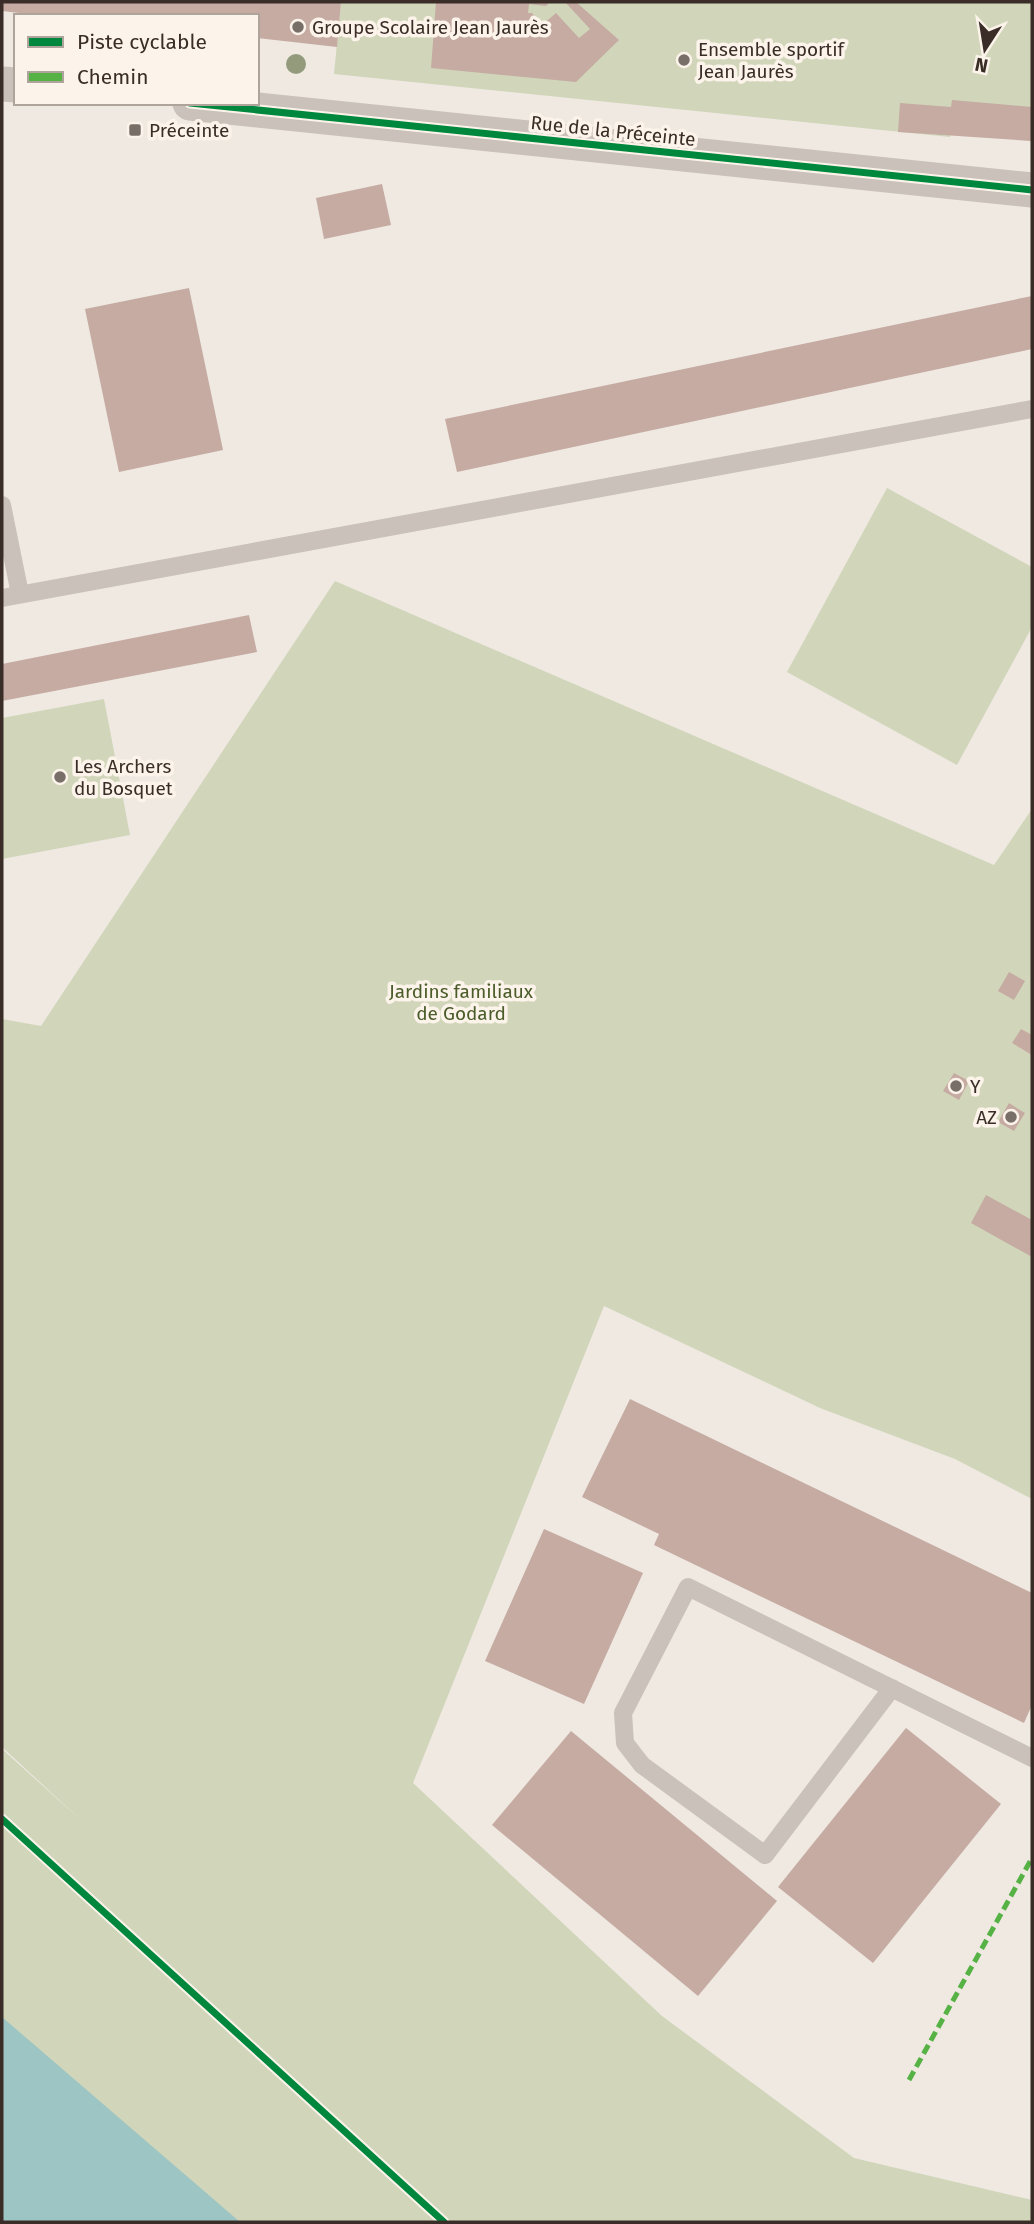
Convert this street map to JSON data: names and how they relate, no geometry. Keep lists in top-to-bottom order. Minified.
{"streets":{"street":["Rue de la Préceinte"]},"parks":["Jardins familiaux de Godard"],"places":{"other":["Groupe Scolaire Jean Jaurès","Ensemble sportif Jean Jaurès","Les Archers du Bosquet","Y","AZ"],"transit":["Préceinte"]},"legend":["Piste cyclable","Chemin"],"north":"bottom"}
